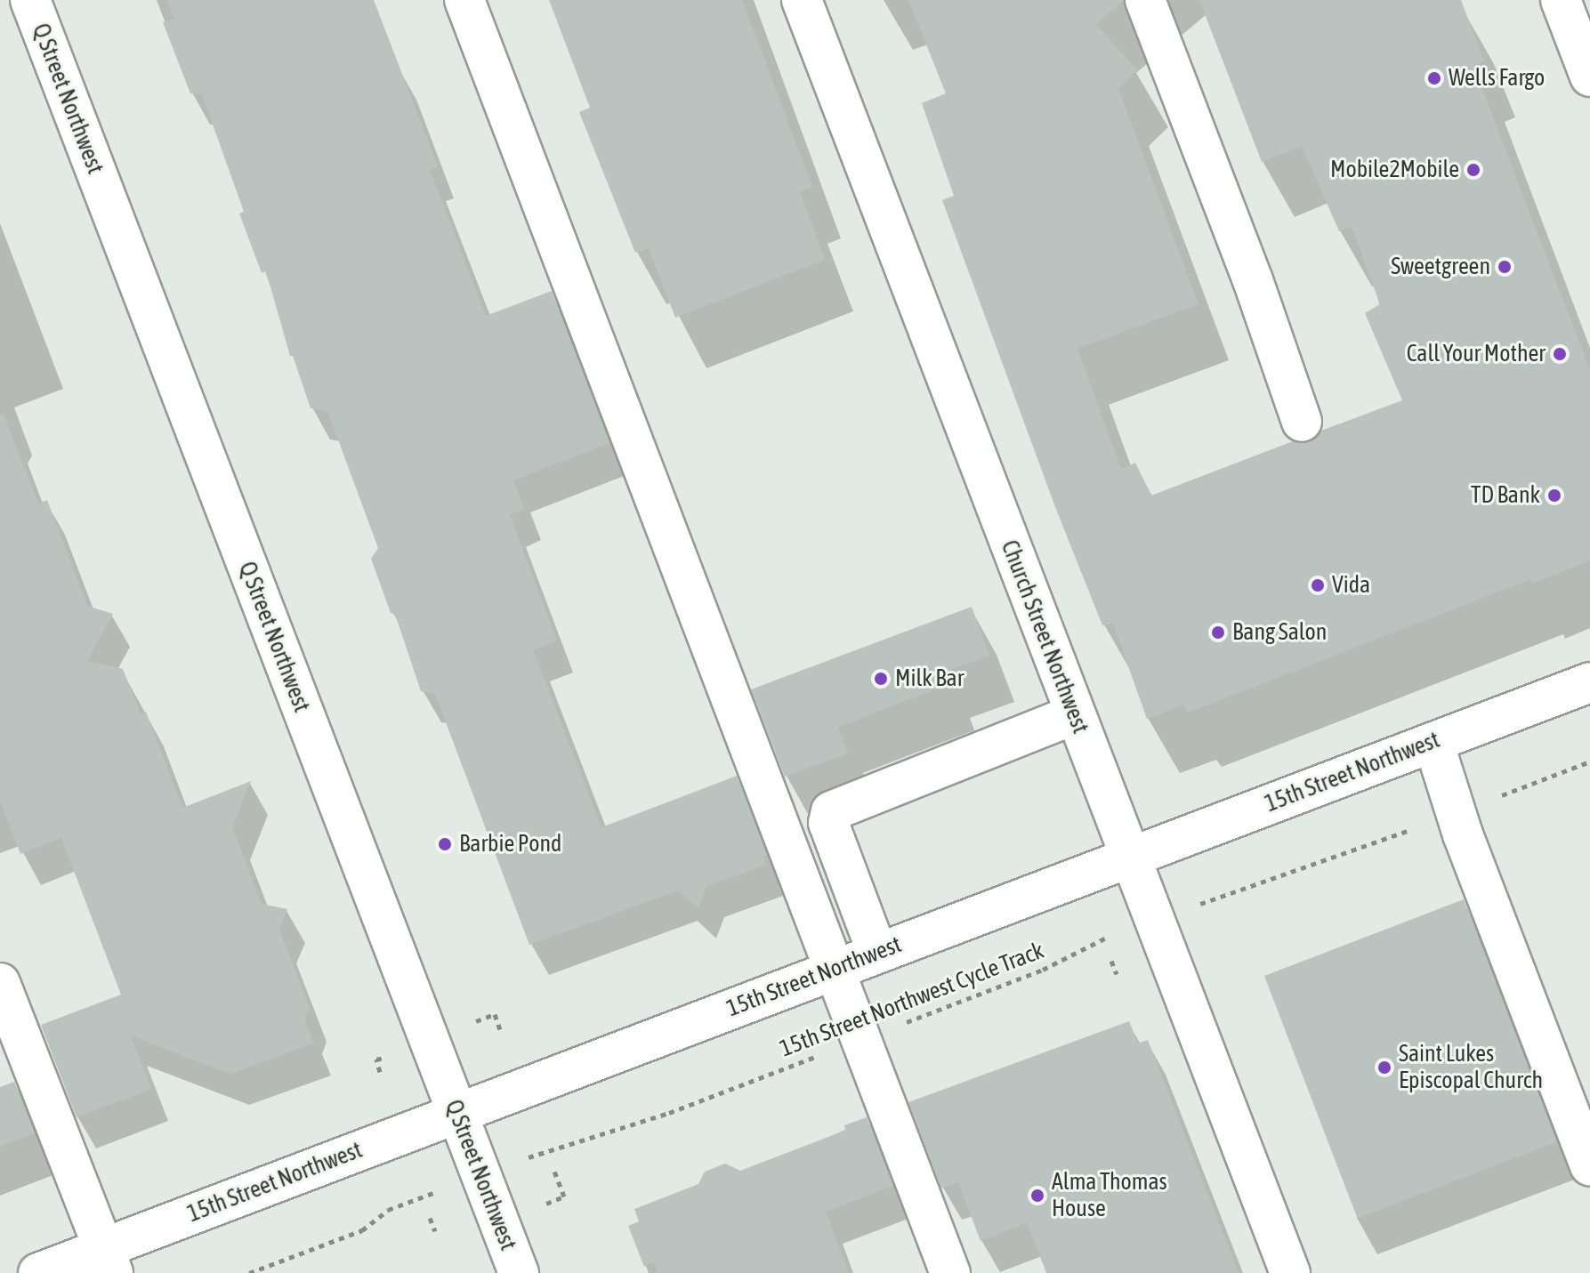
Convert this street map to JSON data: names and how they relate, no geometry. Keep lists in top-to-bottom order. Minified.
{"streets":{"main road":["Q Street Northwest","Church Street Northwest","15th Street Northwest"],"path":["15th Street Northwest Cycle Track"]},"crossings":[["Q Street Northwest","15th Street Northwest"],["Q Street Northwest","15th Street Northwest Cycle Track"],["Church Street Northwest","15th Street Northwest"],["Church Street Northwest","15th Street Northwest Cycle Track"]],"places":["Wells Fargo","Mobile2Mobile","Sweetgreen","Call Your Mother","TD Bank","Vida","Bang Salon","Milk Bar","Barbie Pond","Saint Lukes Episcopal Church","Alma Thomas House"]}
